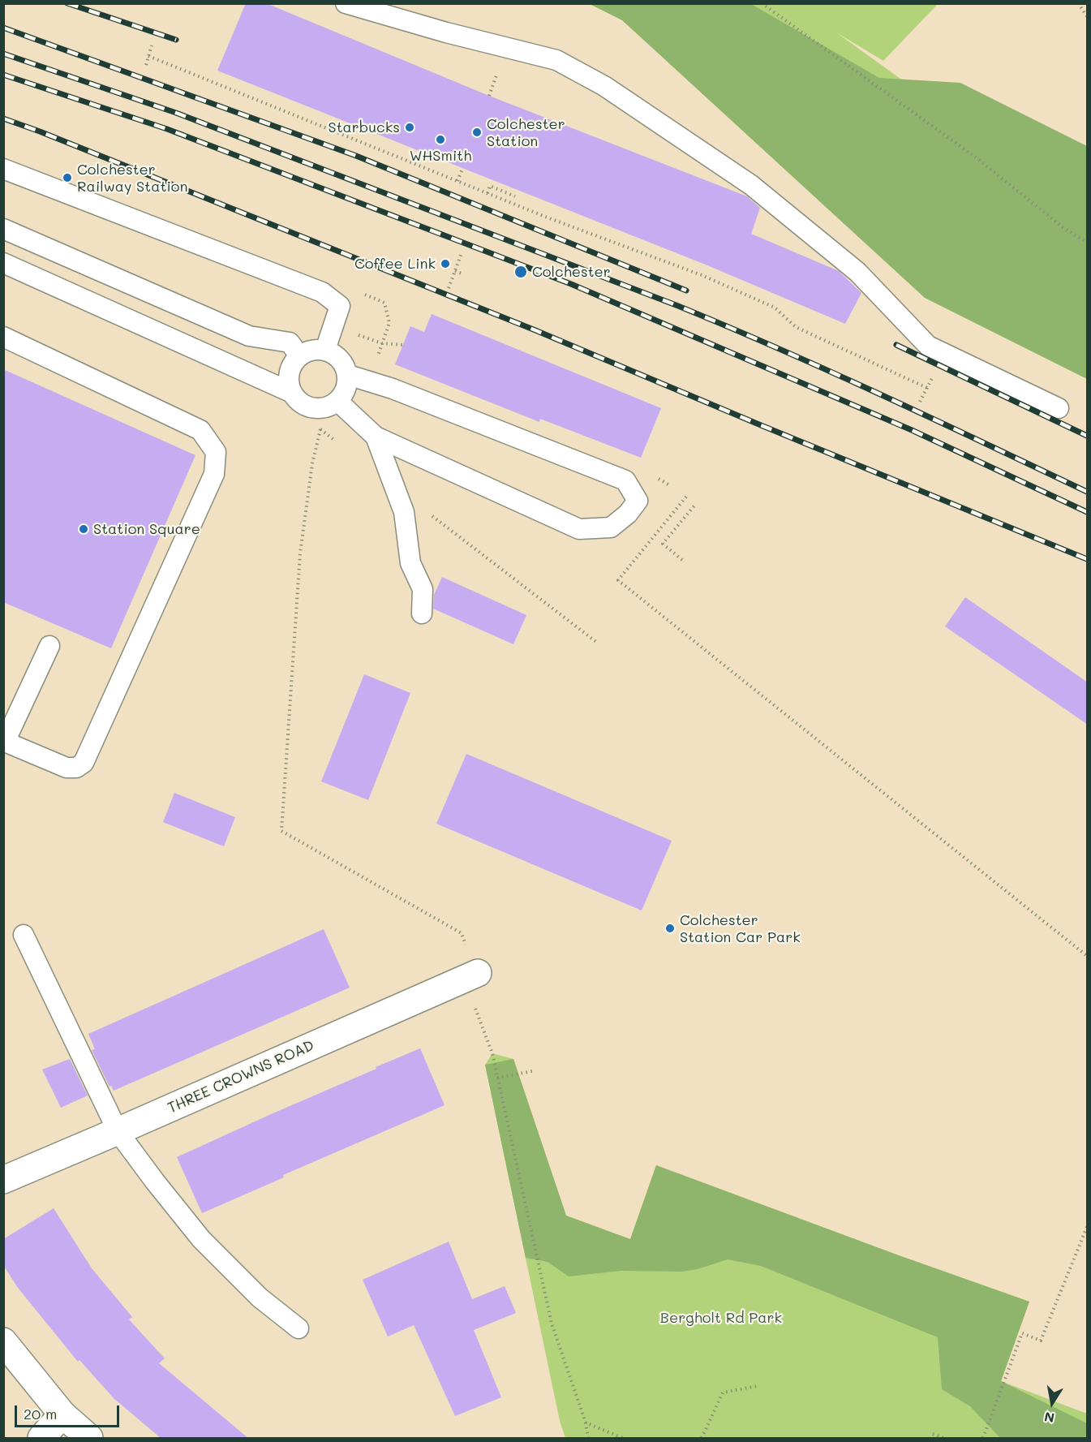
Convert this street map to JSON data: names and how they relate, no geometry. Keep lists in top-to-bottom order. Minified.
{"streets":{"street":["THREE CROWNS ROAD"]},"parks":["Bergholt Rd Park"],"places":["Starbucks","Colchester Station","WHSmith","Colchester Railway Station","Coffee Link","Colchester","Station Square","Colchester Station Car Park"],"scale_bar":"20 m","north":"bottom"}
